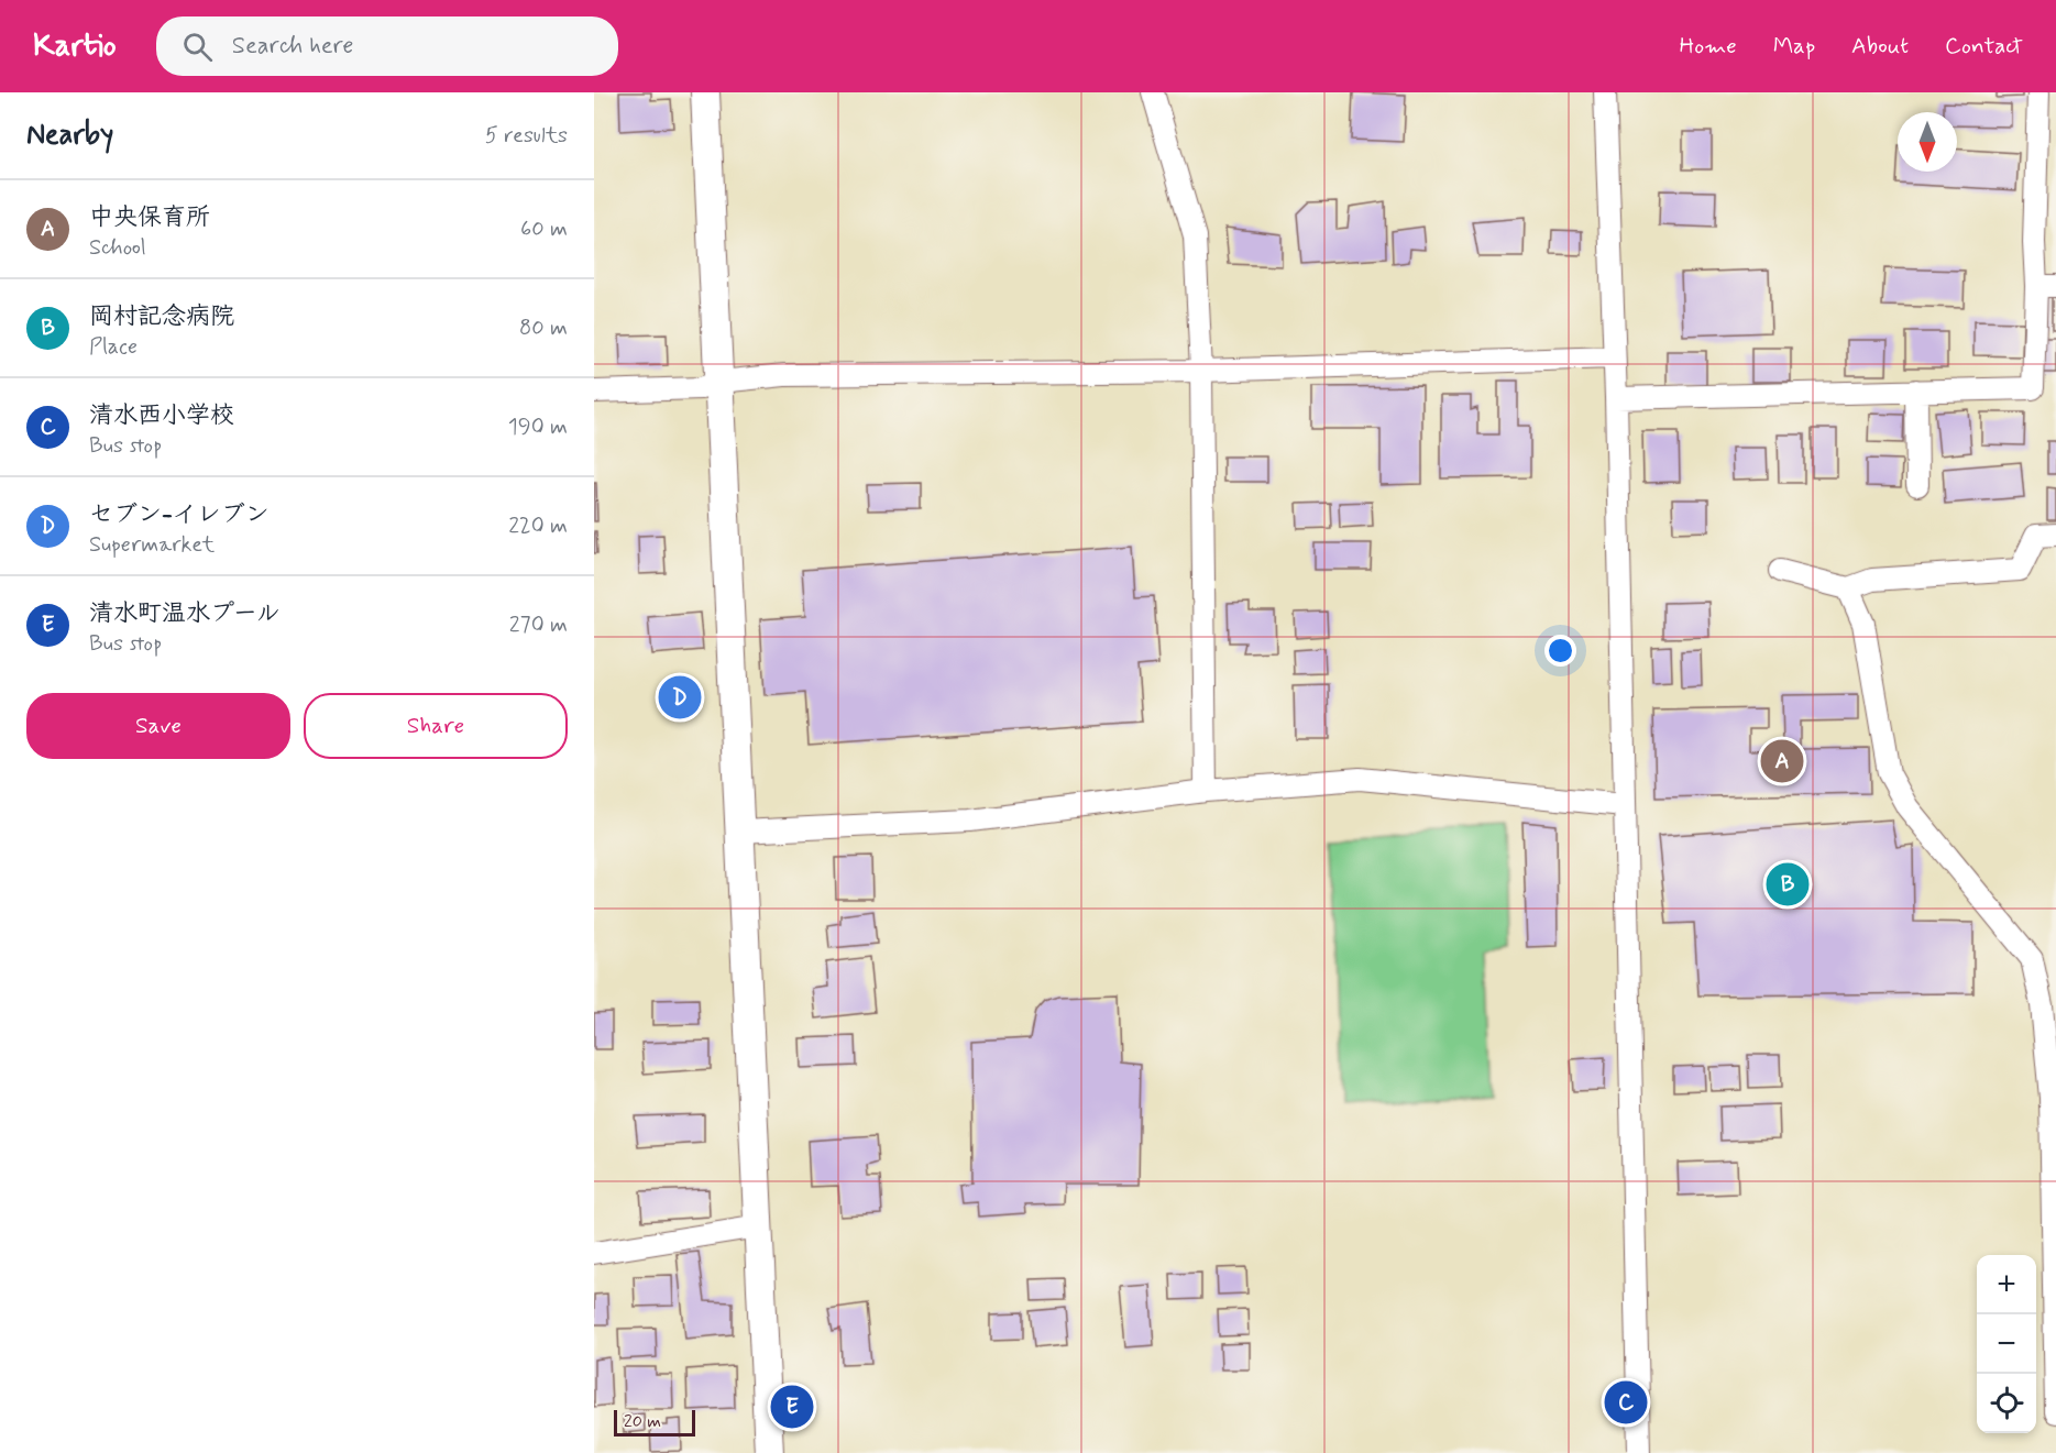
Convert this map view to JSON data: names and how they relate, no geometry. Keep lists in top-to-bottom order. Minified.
{"scale_bar":"20 m","north":"bottom","page":{"header":"Kartio","search":"Search here","nav":["Home","Map","About","Contact"],"heading":["Nearby","5 results"],"list":[{"mark":"A","name":"中央保育所","note":"School","value":"60 m"},{"mark":"B","name":"岡村記念病院","note":"Place","value":"80 m"},{"mark":"C","name":"清水西小学校","note":"Bus stop","value":"190 m"},{"mark":"D","name":"セブン-イレブン","note":"Supermarket","value":"220 m"},{"mark":"E","name":"清水町温水プール","note":"Bus stop","value":"270 m"}],"buttons":["Save","Share"],"pins":["D","A","B","C","E"],"map_buttons":["+","−"],"scale":"20 m"}}
